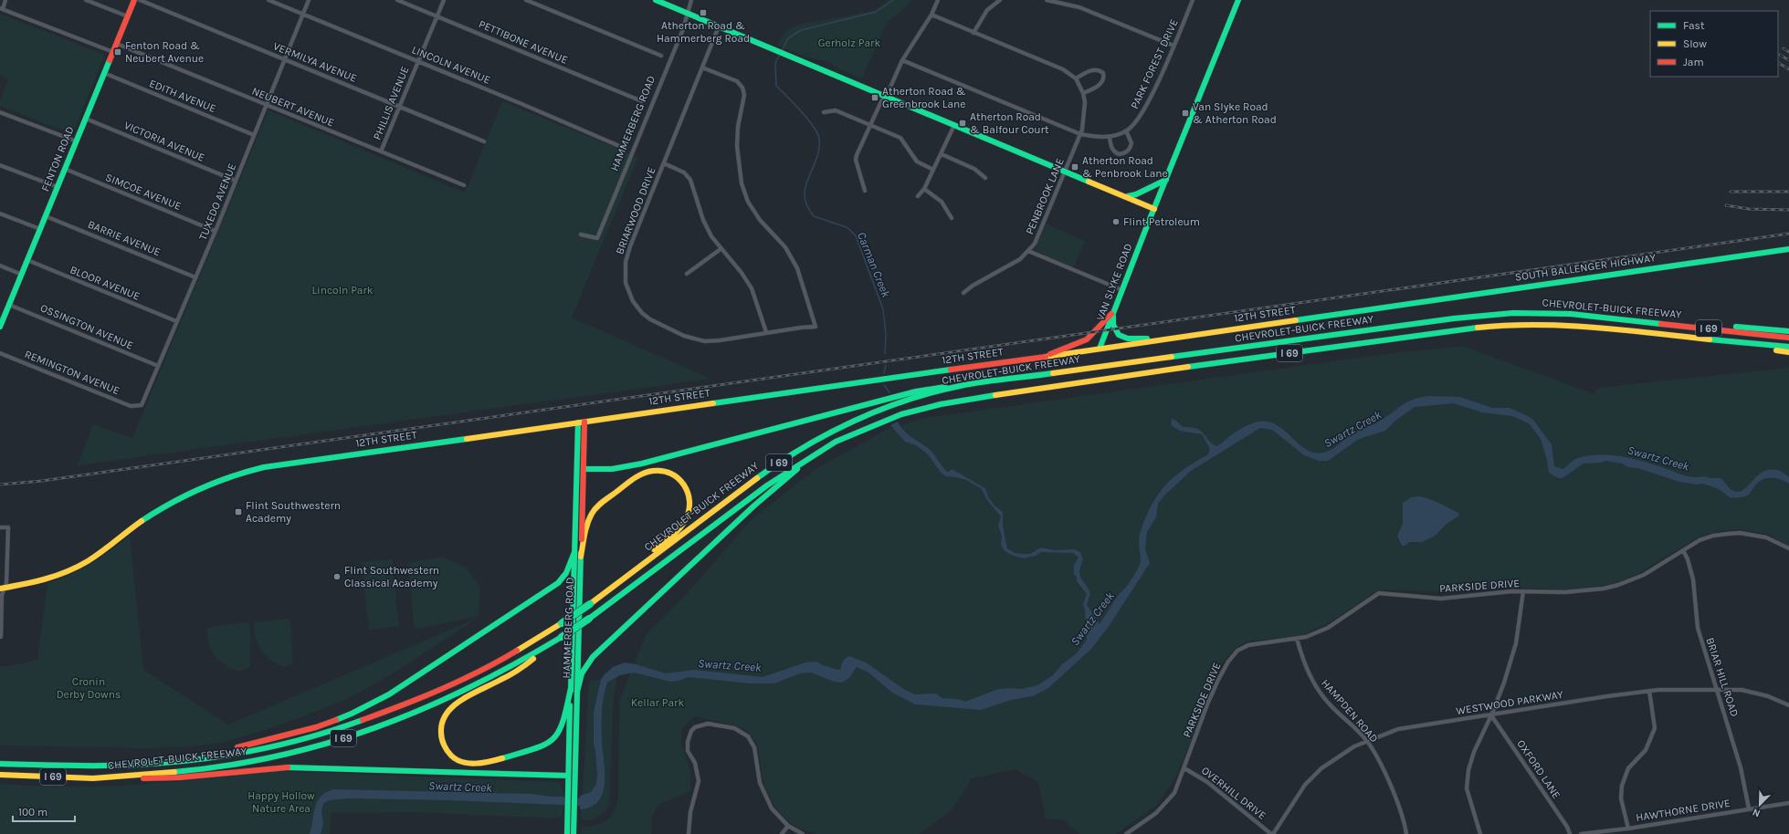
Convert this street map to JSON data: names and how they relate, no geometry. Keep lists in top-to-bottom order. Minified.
{"streets":{"main road":["HAMMERBERG ROAD","FENTON ROAD","SOUTH BALLENGER HIGHWAY","VAN SLYKE ROAD","CHEVROLET-BUICK FREEWAY","12TH STREET","I 69"],"street":["PETTIBONE AVENUE","VERMILYA AVENUE","PARK FOREST DRIVE","LINCOLN AVENUE","EDITH AVENUE","PHILLIS AVENUE","NEUBERT AVENUE","VICTORIA AVENUE","SIMCOE AVENUE","PENBROOK LANE","TUXEDO AVENUE","BRIARWOOD DRIVE","BARRIE AVENUE","BLOOR AVENUE","OSSINGTON AVENUE","REMINGTON AVENUE","PARKSIDE DRIVE","BRIAR HILL ROAD","WESTWOOD PARKWAY","HAMPDEN ROAD","OXFORD LANE","OVERHILL DRIVE","HAWTHORNE DRIVE"]},"crossings":[["PETTIBONE AVENUE","PHILLIS AVENUE"],["VERMILYA AVENUE","PHILLIS AVENUE"],["VERMILYA AVENUE","TUXEDO AVENUE"],["PARK FOREST DRIVE","PENBROOK LANE"],["LINCOLN AVENUE","PHILLIS AVENUE"],["LINCOLN AVENUE","TUXEDO AVENUE"],["EDITH AVENUE","FENTON ROAD"],["EDITH AVENUE","TUXEDO AVENUE"],["PHILLIS AVENUE","NEUBERT AVENUE"],["NEUBERT AVENUE","FENTON ROAD"],["NEUBERT AVENUE","TUXEDO AVENUE"],["HAMMERBERG ROAD","12TH STREET"],["VICTORIA AVENUE","FENTON ROAD"],["VICTORIA AVENUE","TUXEDO AVENUE"],["FENTON ROAD","SIMCOE AVENUE"],["FENTON ROAD","BARRIE AVENUE"],["FENTON ROAD","BLOOR AVENUE"],["FENTON ROAD","OSSINGTON AVENUE"],["SIMCOE AVENUE","TUXEDO AVENUE"],["TUXEDO AVENUE","BARRIE AVENUE"],["TUXEDO AVENUE","BLOOR AVENUE"],["TUXEDO AVENUE","OSSINGTON AVENUE"],["TUXEDO AVENUE","REMINGTON AVENUE"],["SOUTH BALLENGER HIGHWAY","12TH STREET"],["VAN SLYKE ROAD","12TH STREET"],["PARKSIDE DRIVE","BRIAR HILL ROAD"],["PARKSIDE DRIVE","HAMPDEN ROAD"],["PARKSIDE DRIVE","OVERHILL DRIVE"],["BRIAR HILL ROAD","WESTWOOD PARKWAY"],["BRIAR HILL ROAD","HAWTHORNE DRIVE"],["WESTWOOD PARKWAY","HAMPDEN ROAD"],["WESTWOOD PARKWAY","OXFORD LANE"],["WESTWOOD PARKWAY","OVERHILL DRIVE"]],"water":["Carman Creek","Swartz Creek"],"parks":["Gerholz Park","Lincoln Park","Cronin Derby Downs","Kellar Park","Happy Hollow Nature Area"],"places":{"transit":["Atherton Road & Hammerberg Road","Fenton Road & Neubert Avenue","Atherton Road & Greenbrook Lane","Van Slyke Road & Atherton Road","Atherton Road & Balfour Court","Atherton Road & Penbrook Lane","Flint Southwestern Academy"],"other":["Flint Petroleum","Flint Southwestern Classical Academy"]},"legend":["Fast","Slow","Jam"],"scale_bar":"100 m","north":"bottom left"}
